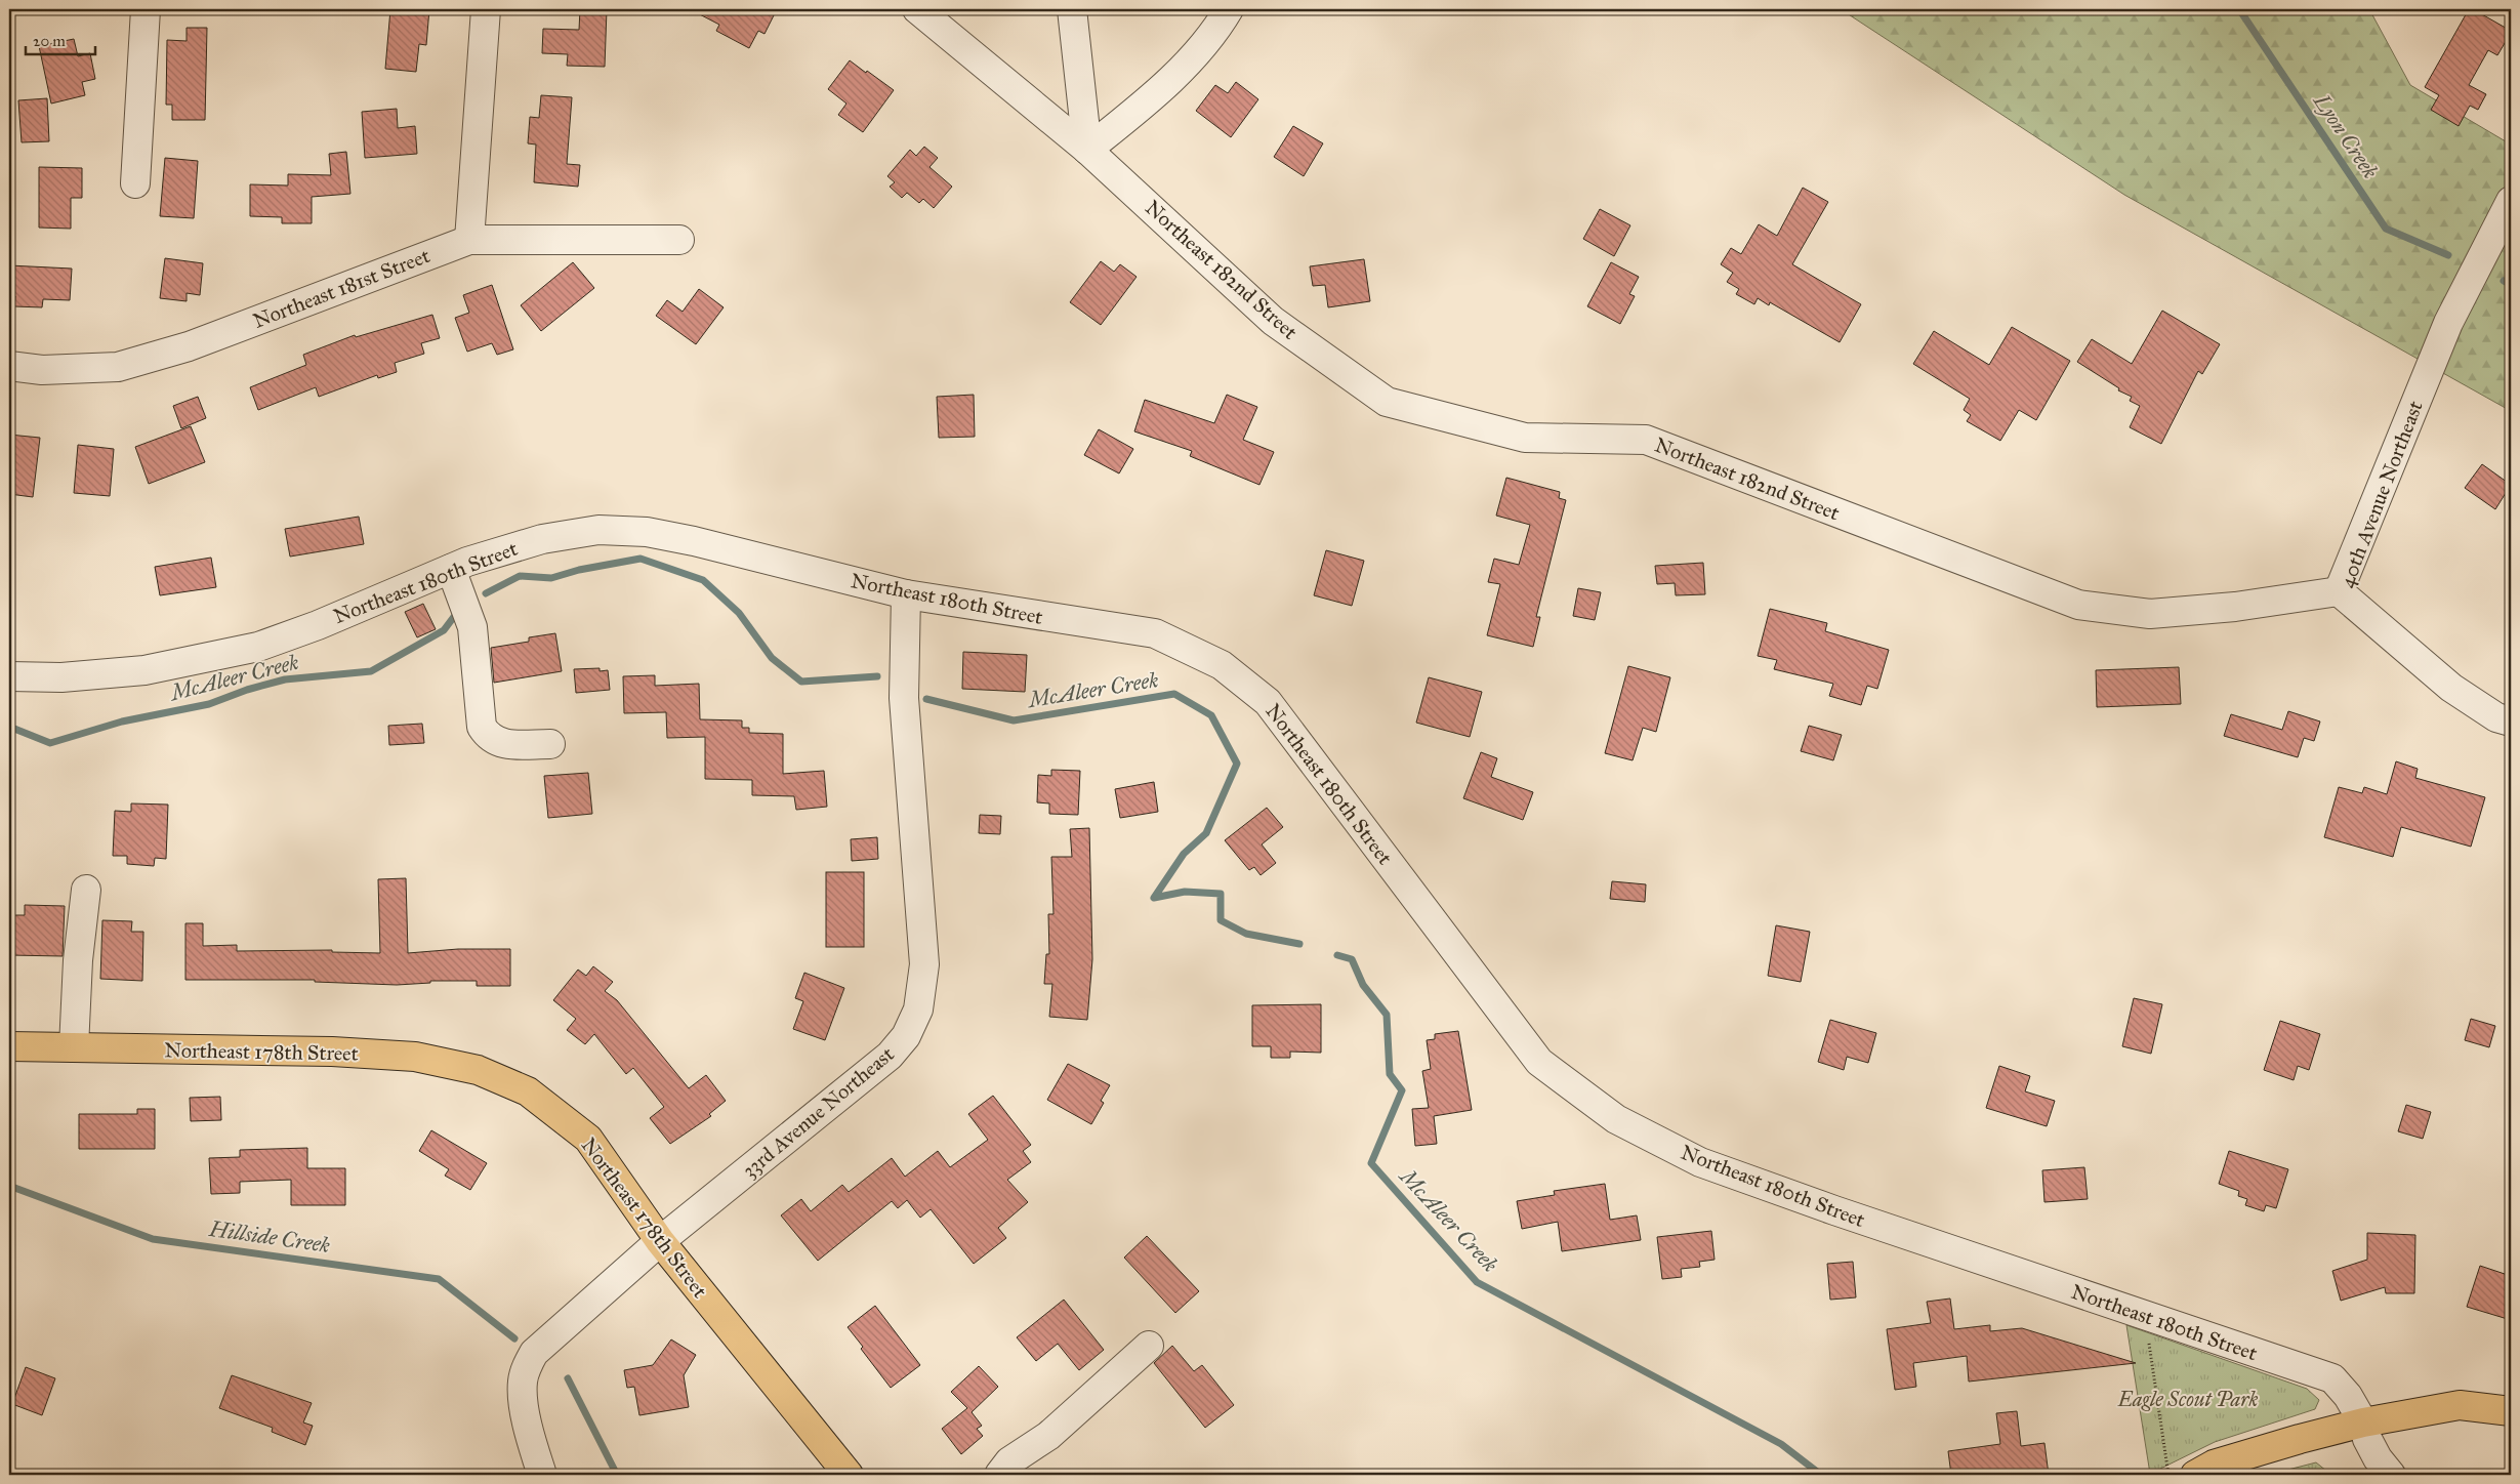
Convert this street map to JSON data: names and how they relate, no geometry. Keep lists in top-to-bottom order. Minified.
{"streets":{"main road":["Northeast 178th Street"],"street":["Northeast 182nd Street","Northeast 181st Street","40th Avenue Northeast","Northeast 180th Street","33rd Avenue Northeast"]},"crossings":[["Northeast 182nd Street","40th Avenue Northeast"],["Northeast 180th Street","33rd Avenue Northeast"],["Northeast 178th Street","33rd Avenue Northeast"]],"water":["Lyon Creek","McAleer Creek","Hillside Creek"],"parks":["Eagle Scout Park"],"scale_bar":"20 m"}
